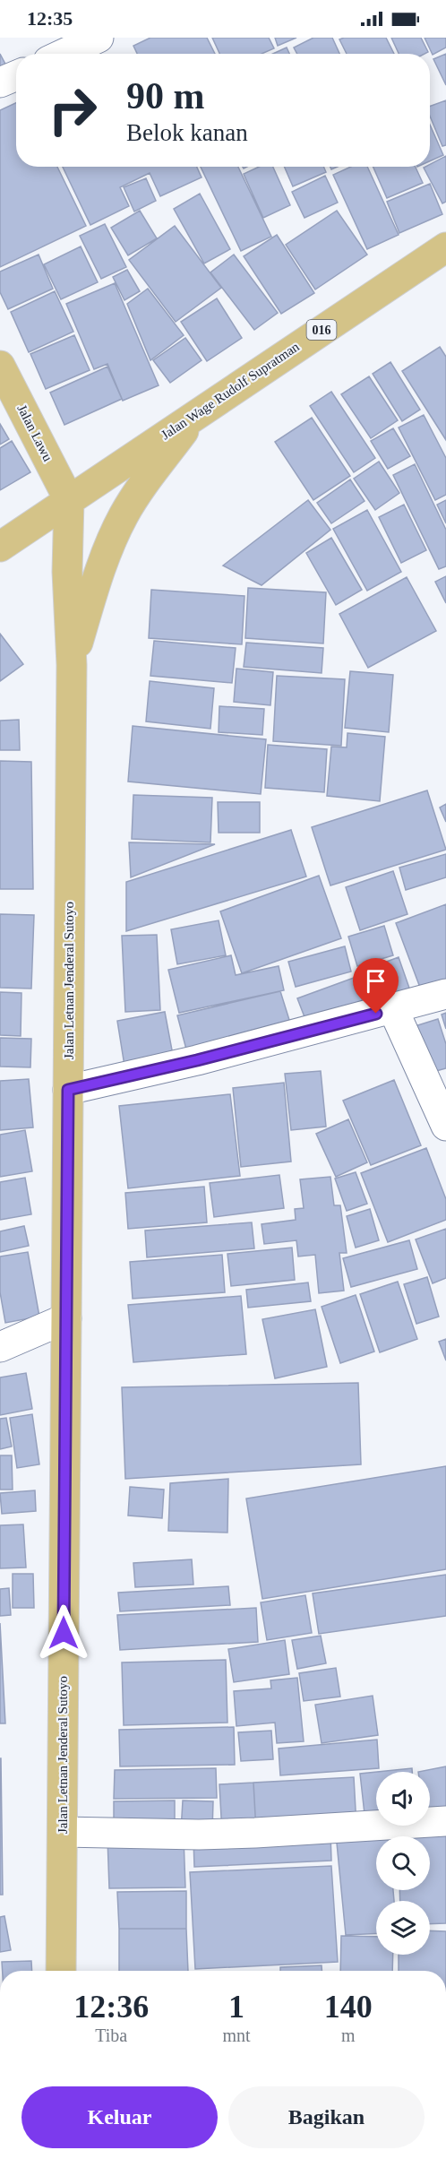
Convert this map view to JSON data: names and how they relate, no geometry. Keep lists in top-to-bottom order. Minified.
{"streets":{"main road":["016","Jalan Wage Rudolf Supratman","Jalan Lawu","Jalan Letnan Jenderal Sutoyo"]},"crossings":[["016","Jalan Wage Rudolf Supratman"],["016","Jalan Letnan Jenderal Sutoyo"],["Jalan Wage Rudolf Supratman","Jalan Lawu"],["Jalan Wage Rudolf Supratman","Jalan Letnan Jenderal Sutoyo"],["Jalan Lawu","Jalan Letnan Jenderal Sutoyo"]],"page":{"status":"12:35","turn":["90 m","Belok kanan"],"eta":["12:36","Tiba","1","mnt","140","m"],"buttons":["Keluar","Bagikan"]}}
